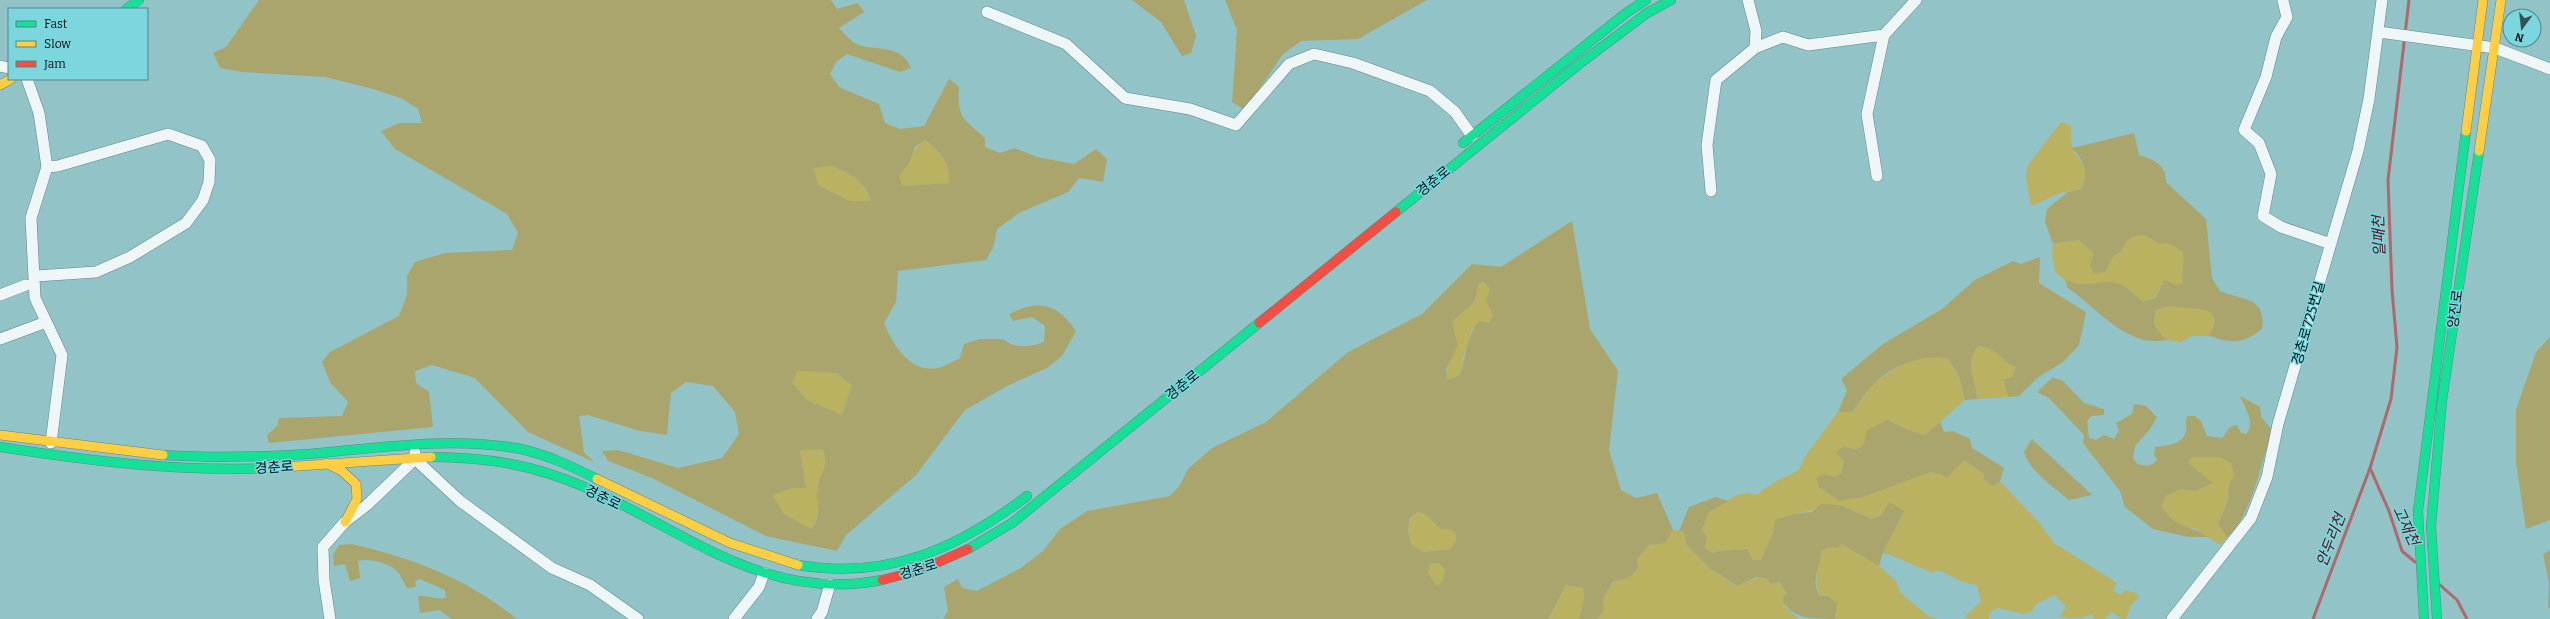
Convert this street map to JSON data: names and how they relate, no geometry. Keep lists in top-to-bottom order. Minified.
{"streets":{"street":["경춘로","양진로","경춘로725번길"]},"water":["일패천","고재천","안두리천"],"legend":["Fast","Slow","Jam"],"north":"bottom"}
